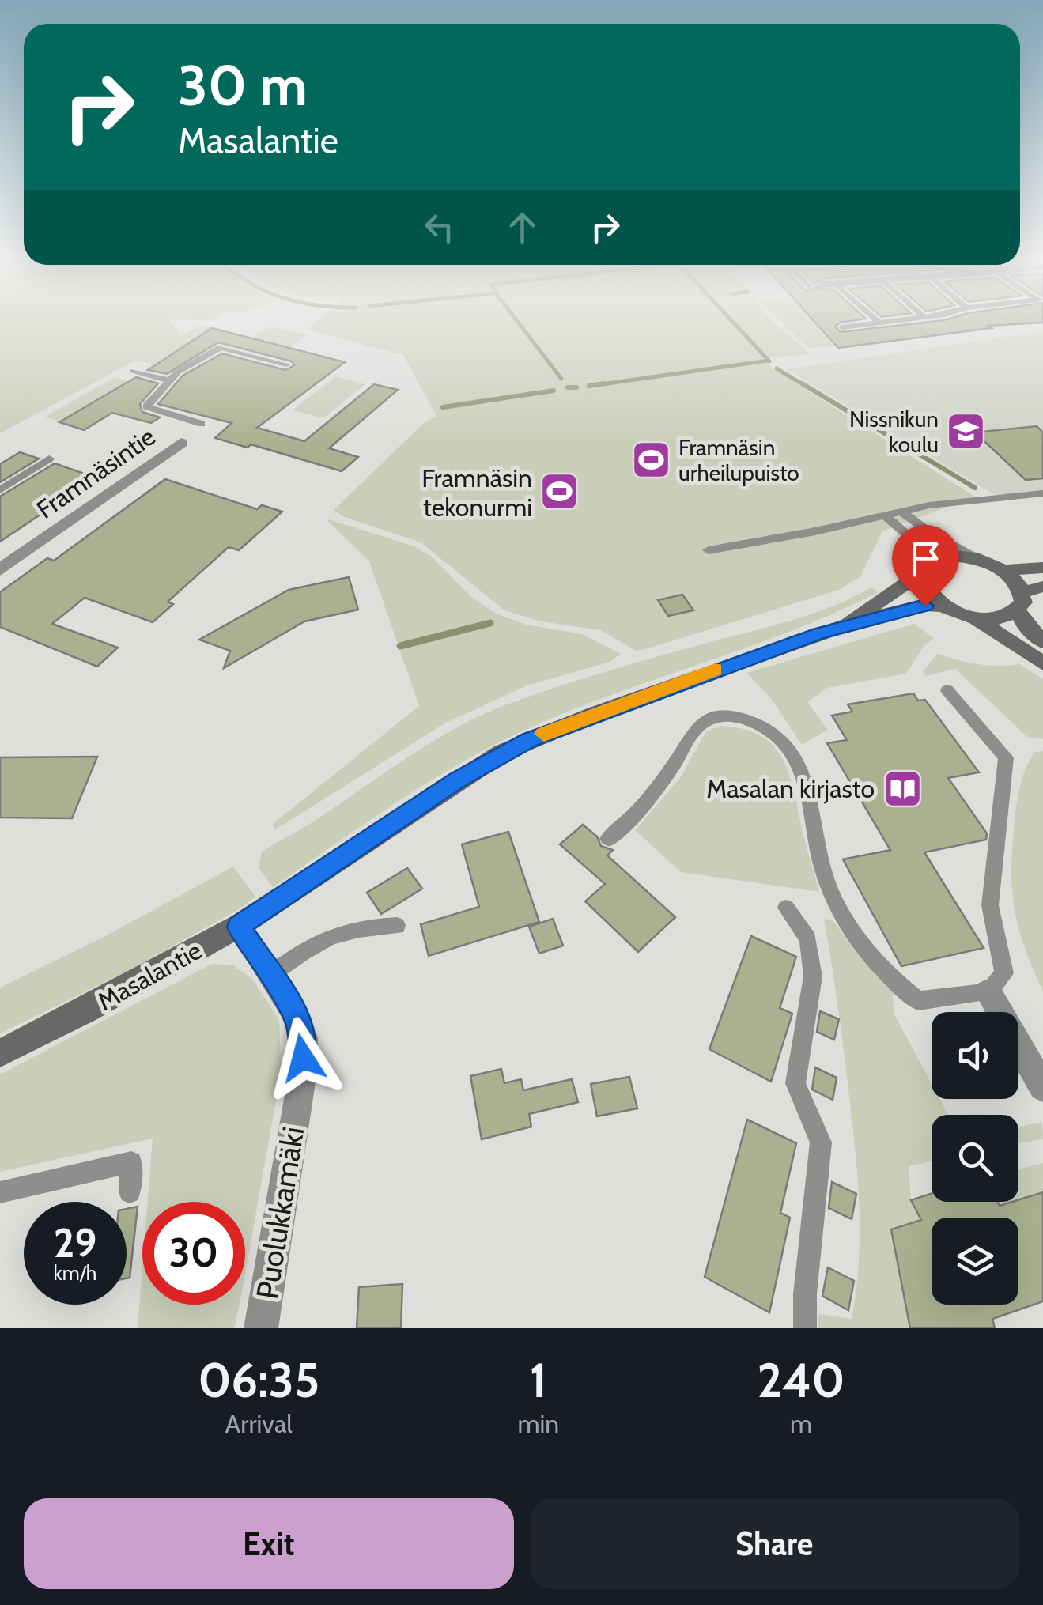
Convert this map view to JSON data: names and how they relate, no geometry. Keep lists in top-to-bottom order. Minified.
{"streets":{"street":["Framnäsintie","Masalantie","Puolukkamäki"]},"crossings":[["Masalantie","Puolukkamäki"]],"places":{"school or university":["Nissnikun koulu"],"sports":["Framnäsin urheilupuisto","Framnäsin tekonurmi"],"library":["Masalan kirjasto"]},"page":{"turn":["30 m","Masalantie"],"speed":"29 km/h","limit":"30","eta":["06:35","Arrival","1","min","240","m"],"buttons":["Exit","Share"]}}
